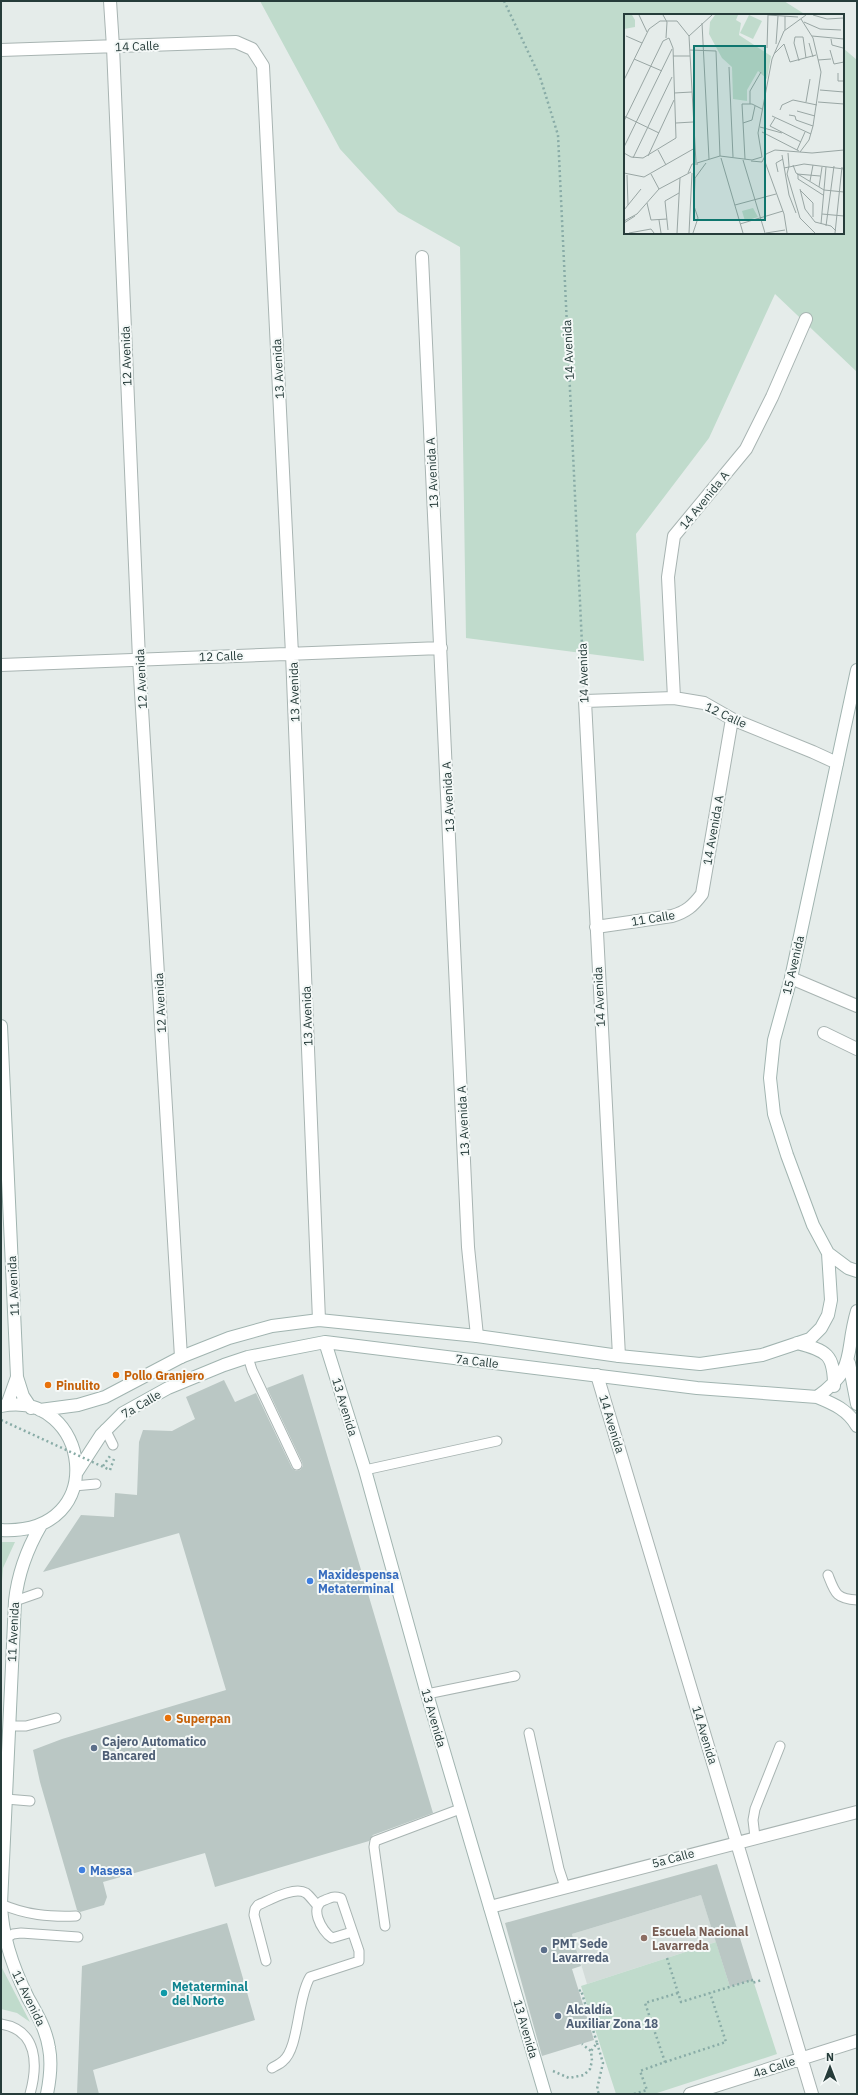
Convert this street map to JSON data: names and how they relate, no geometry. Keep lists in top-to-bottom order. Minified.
{"streets":{"street":["14 Calle","14 Avenida","12 Avenida","13 Avenida","13 Avenida A","14 Avenida A","12 Calle","11 Calle","15 Avenida","11 Avenida","7a Calle","5a Calle","4a Calle"]},"crossings":[["14 Calle","12 Avenida"],["14 Calle","13 Avenida"],["14 Avenida","12 Calle"],["14 Avenida","11 Calle"],["14 Avenida","7a Calle"],["14 Avenida","5a Calle"],["14 Avenida","4a Calle"],["12 Avenida","12 Calle"],["12 Avenida","7a Calle"],["13 Avenida","12 Calle"],["13 Avenida","7a Calle"],["13 Avenida","5a Calle"],["13 Avenida A","12 Calle"],["13 Avenida A","7a Calle"],["14 Avenida A","12 Calle"],["14 Avenida A","11 Calle"],["12 Calle","15 Avenida"],["15 Avenida","7a Calle"],["11 Avenida","7a Calle"]],"places":["Pollo Granjero","Pinulito","Maxidespensa Metaterminal","Superpan","Cajero Automatico Bancared","Masesa","Escuela Nacional Lavarreda","PMT Sede Lavarreda","Metaterminal del Norte","Alcaldía Auxiliar Zona 18"],"north":"top"}
